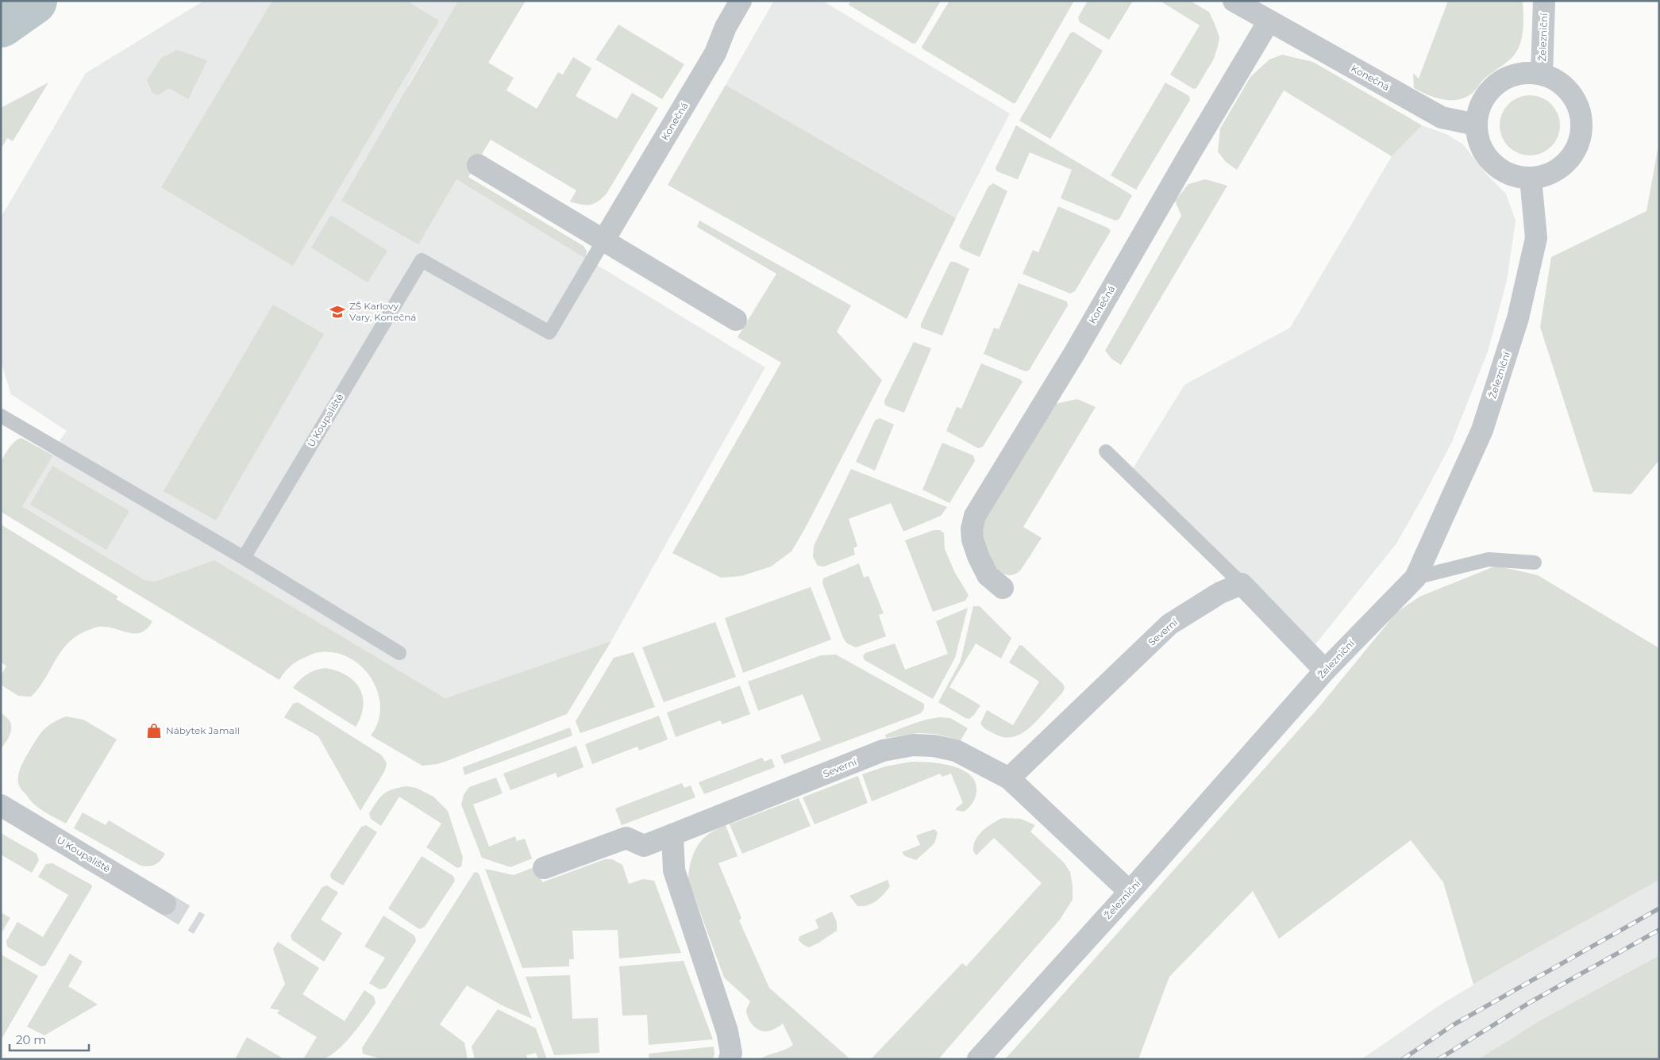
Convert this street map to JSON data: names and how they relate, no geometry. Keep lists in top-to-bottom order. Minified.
{"streets":{"street":["Železniční","Konečná","U Koupaliště","Severní"]},"crossings":[["Železniční","Konečná"],["Železniční","Severní"],["Konečná","U Koupaliště"]],"places":{"school or university":["ZŠ Karlovy Vary, Konečná"],"shop":["Nábytek Jamall"]},"scale_bar":"20 m"}
